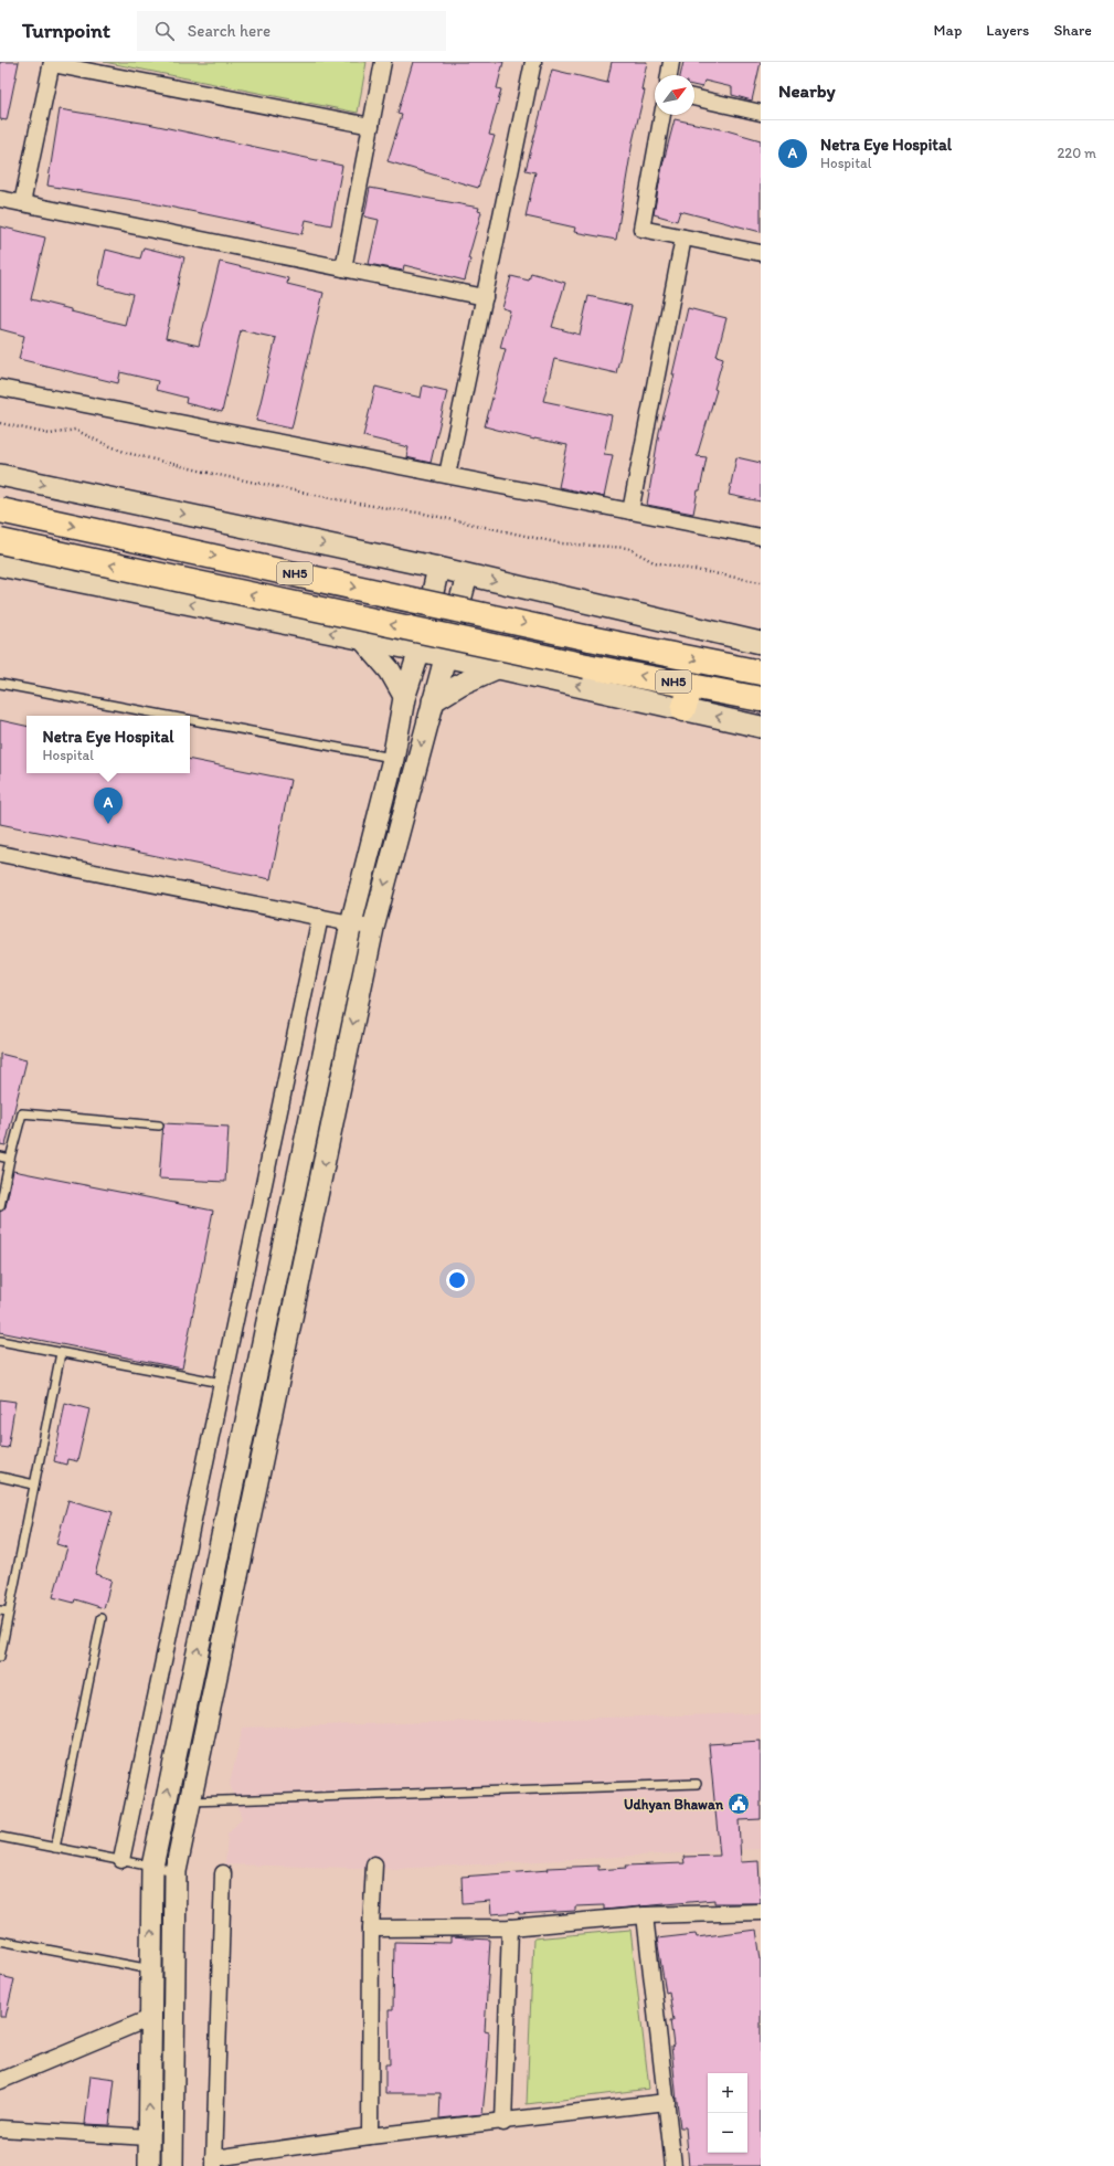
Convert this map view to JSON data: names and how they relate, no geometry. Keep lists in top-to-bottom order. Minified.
{"streets":{"highway":["NH5"]},"places":{"public building":["Udhyan Bhawan"]},"north":"top right","page":{"header":"Turnpoint","search":"Search here","nav":["Map","Layers","Share"],"heading":"Nearby","list":[{"mark":"A","name":"Netra Eye Hospital","note":"Hospital","value":"220 m"}],"popup":["Netra Eye Hospital","Hospital"],"pins":"A","map_buttons":["+","−"]}}
